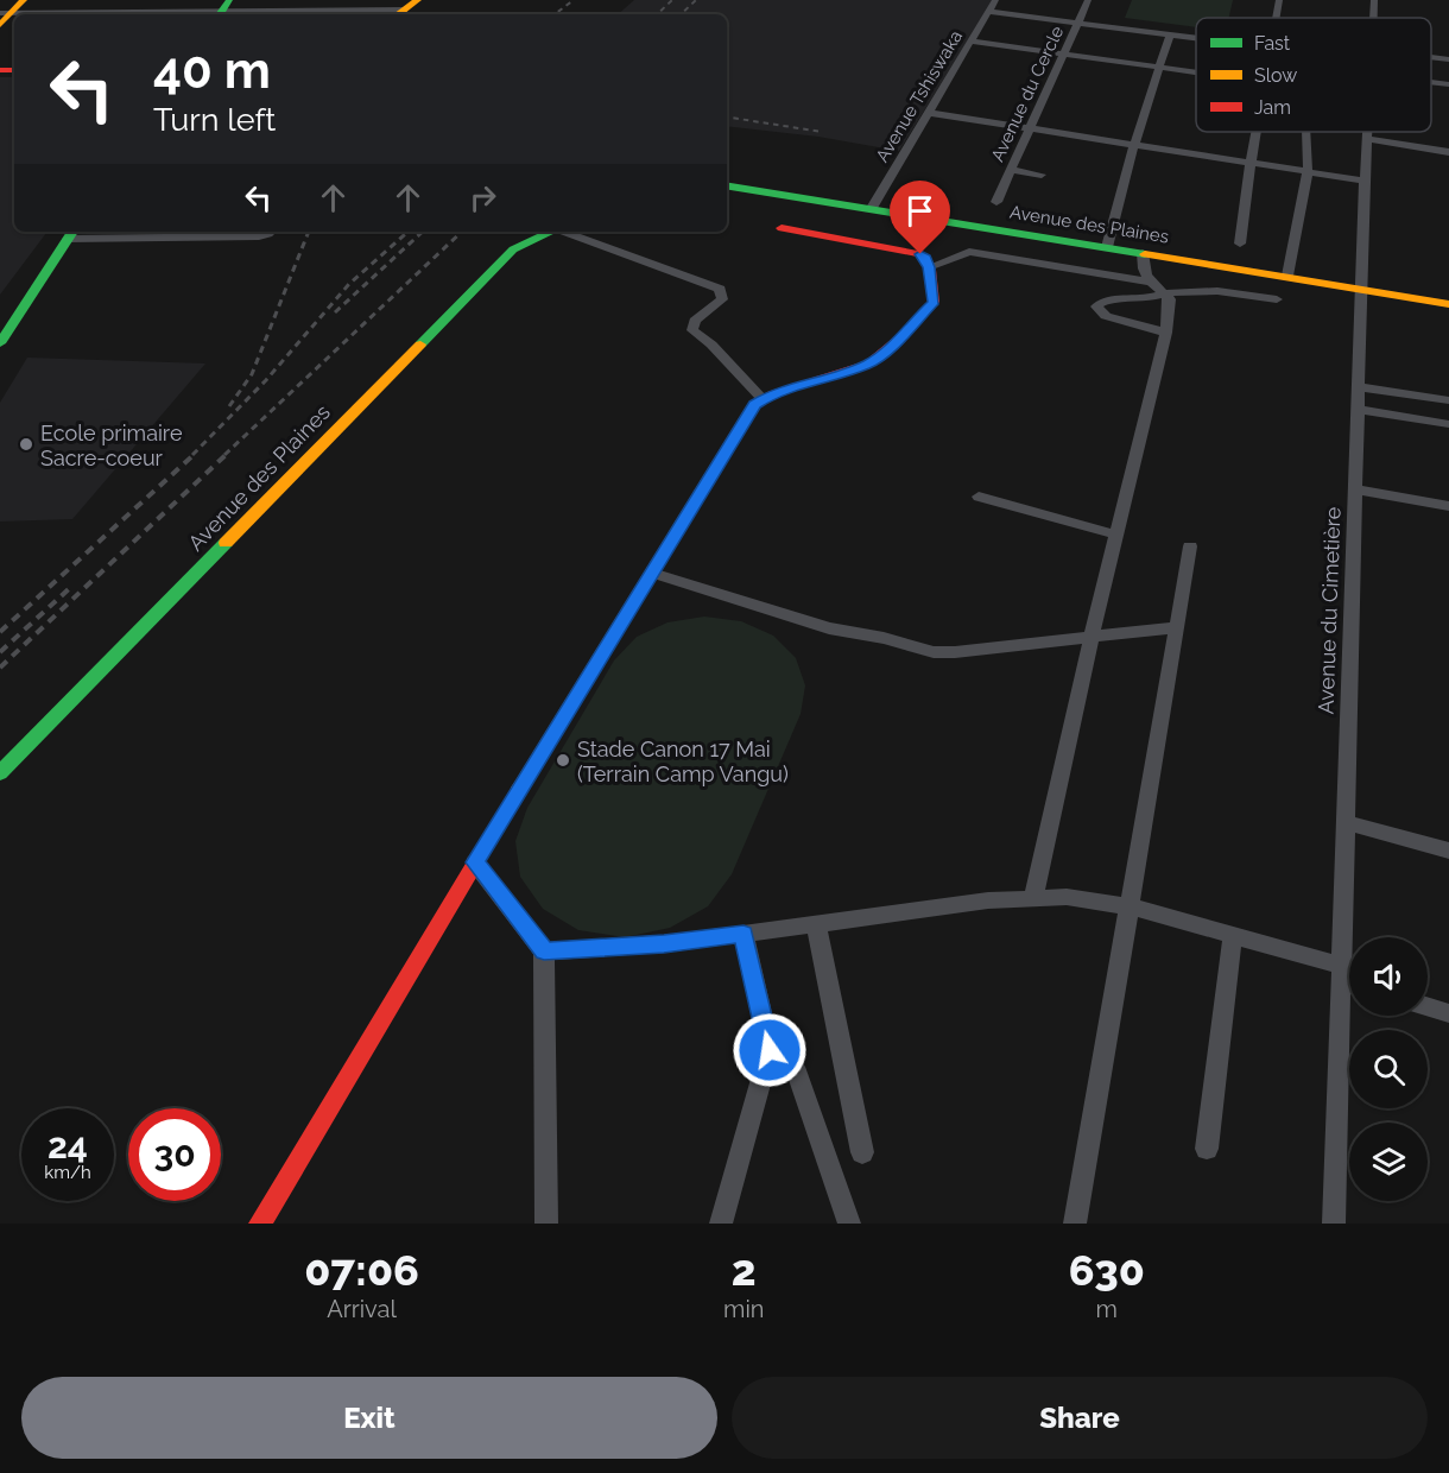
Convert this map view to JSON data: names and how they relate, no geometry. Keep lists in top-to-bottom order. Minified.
{"streets":{"street":["Avenue du Cercle","Avenue Tshiswaka","Avenue des Plaines","Avenue du Cimetière"]},"crossings":[["Avenue Tshiswaka","Avenue des Plaines"],["Avenue des Plaines","Avenue du Cimetière"]],"places":["Ecole primaire Sacre-coeur","Stade Canon 17 Mai (Terrain Camp Vangu)"],"legend":["Fast","Slow","Jam"],"page":{"turn":["40 m","Turn left"],"speed":"24 km/h","limit":"30","eta":["07:06","Arrival","2","min","630","m"],"buttons":["Exit","Share"]}}
